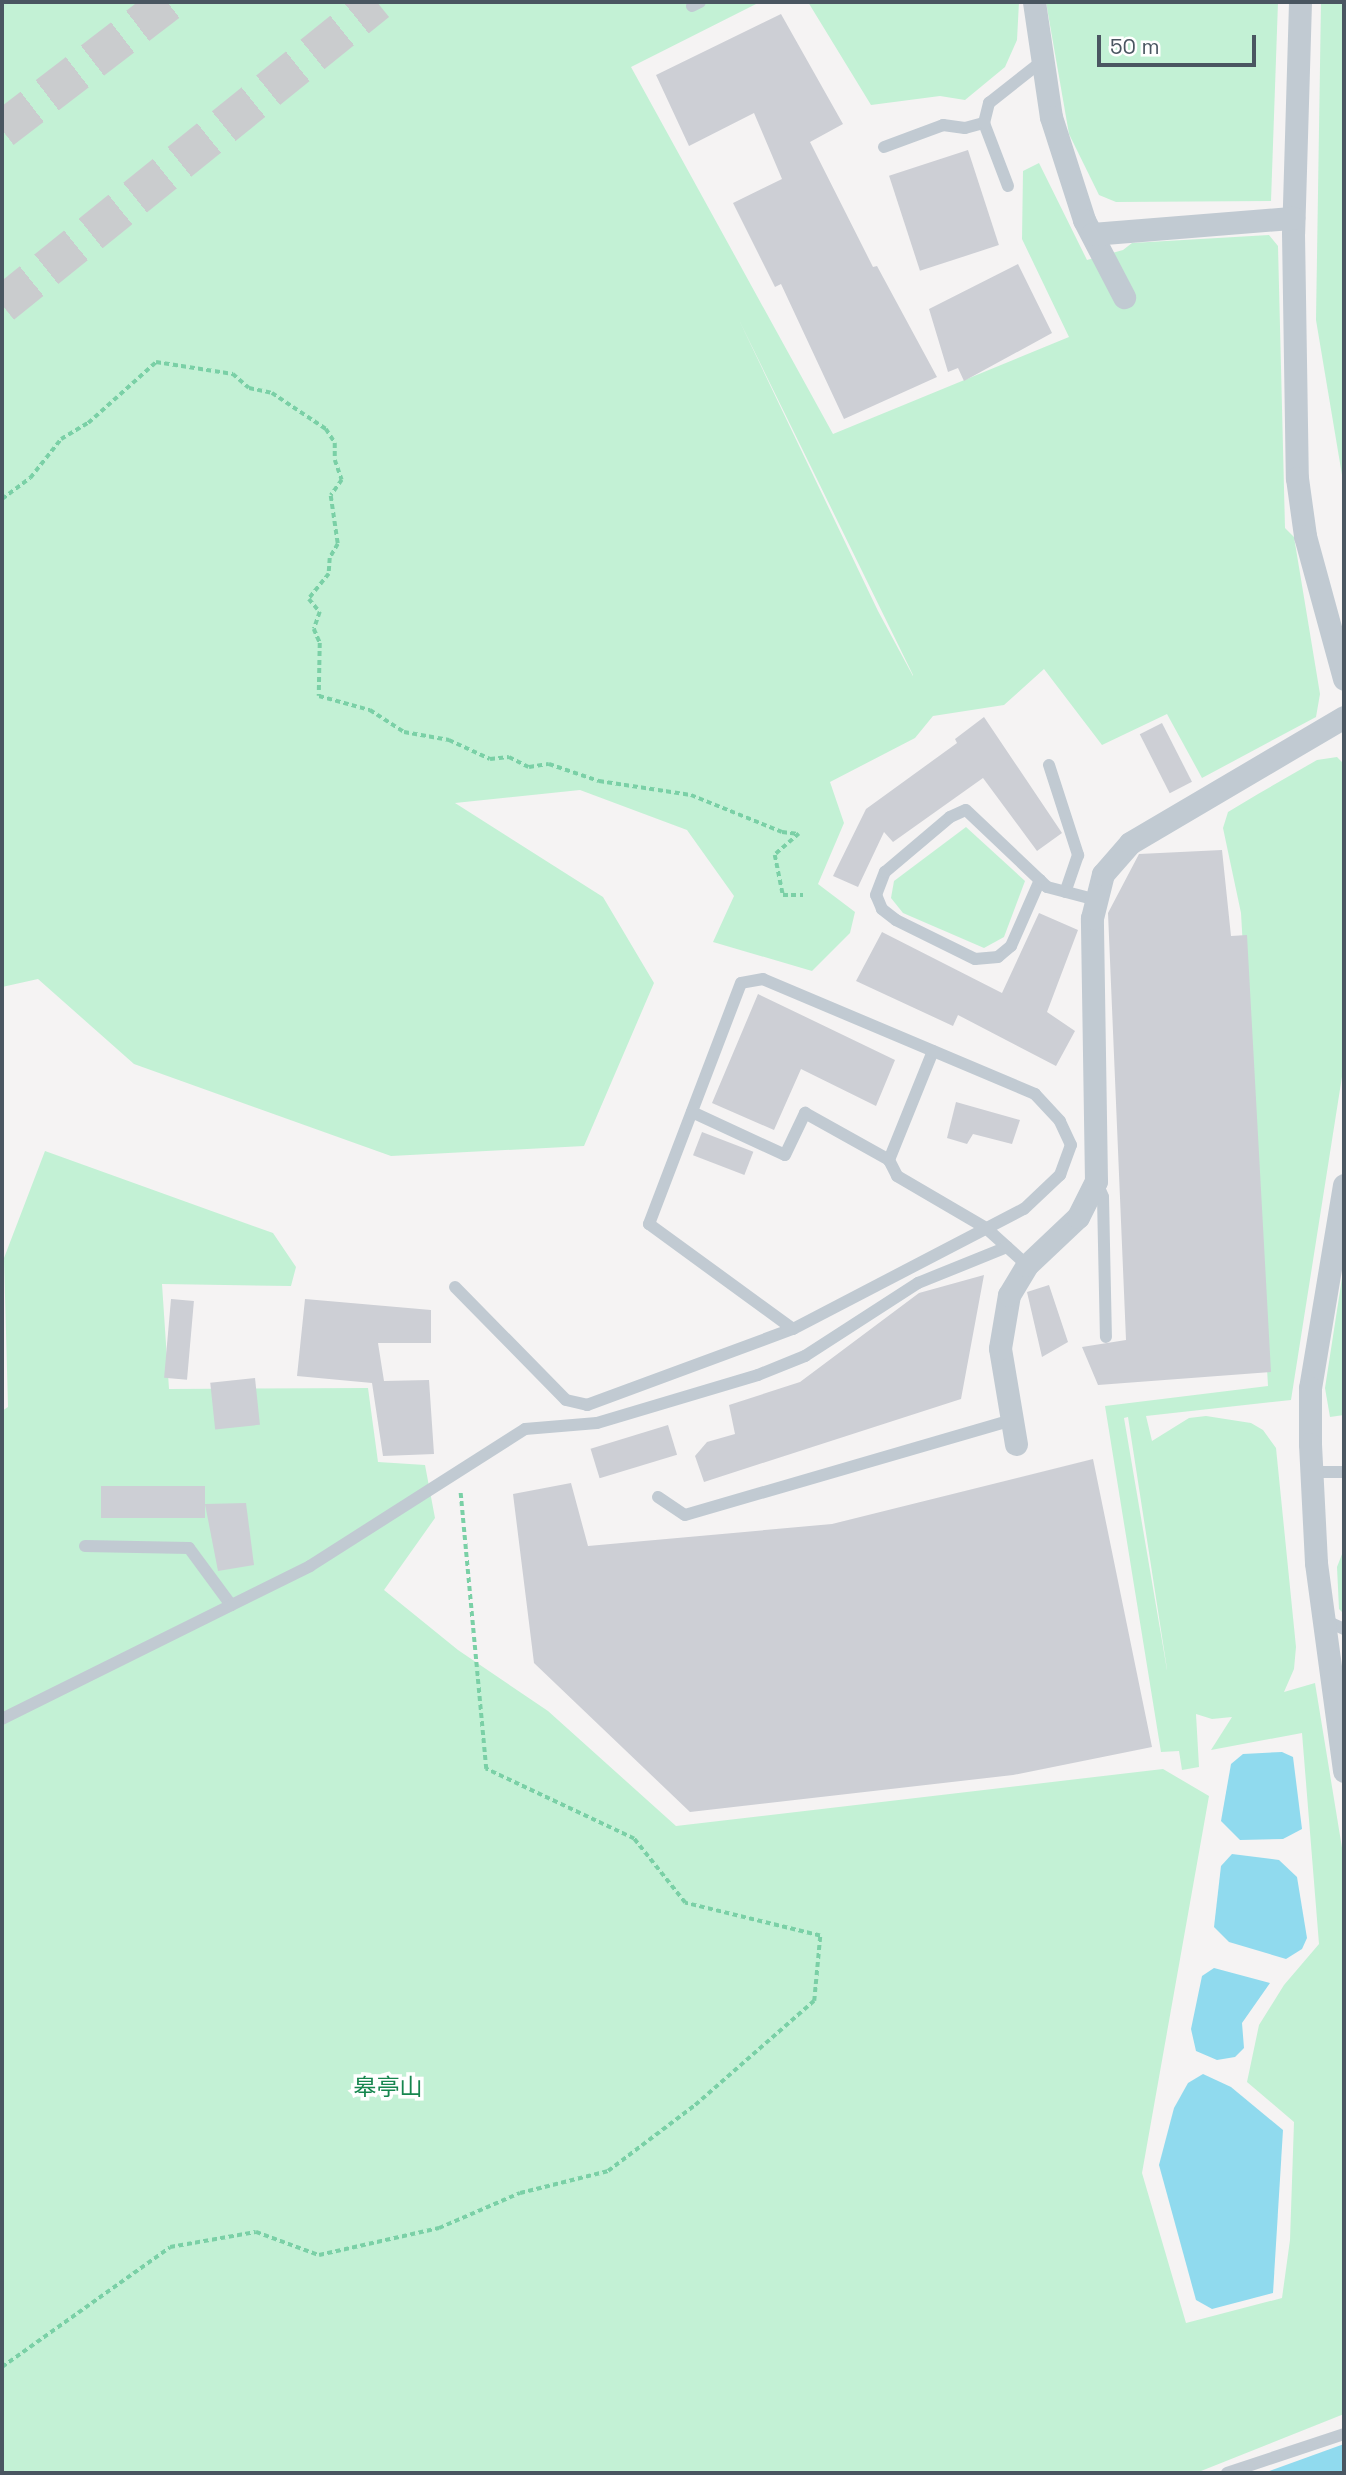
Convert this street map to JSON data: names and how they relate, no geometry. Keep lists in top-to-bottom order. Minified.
{"parks":["皋亭山"],"scale_bar":"50 m"}
